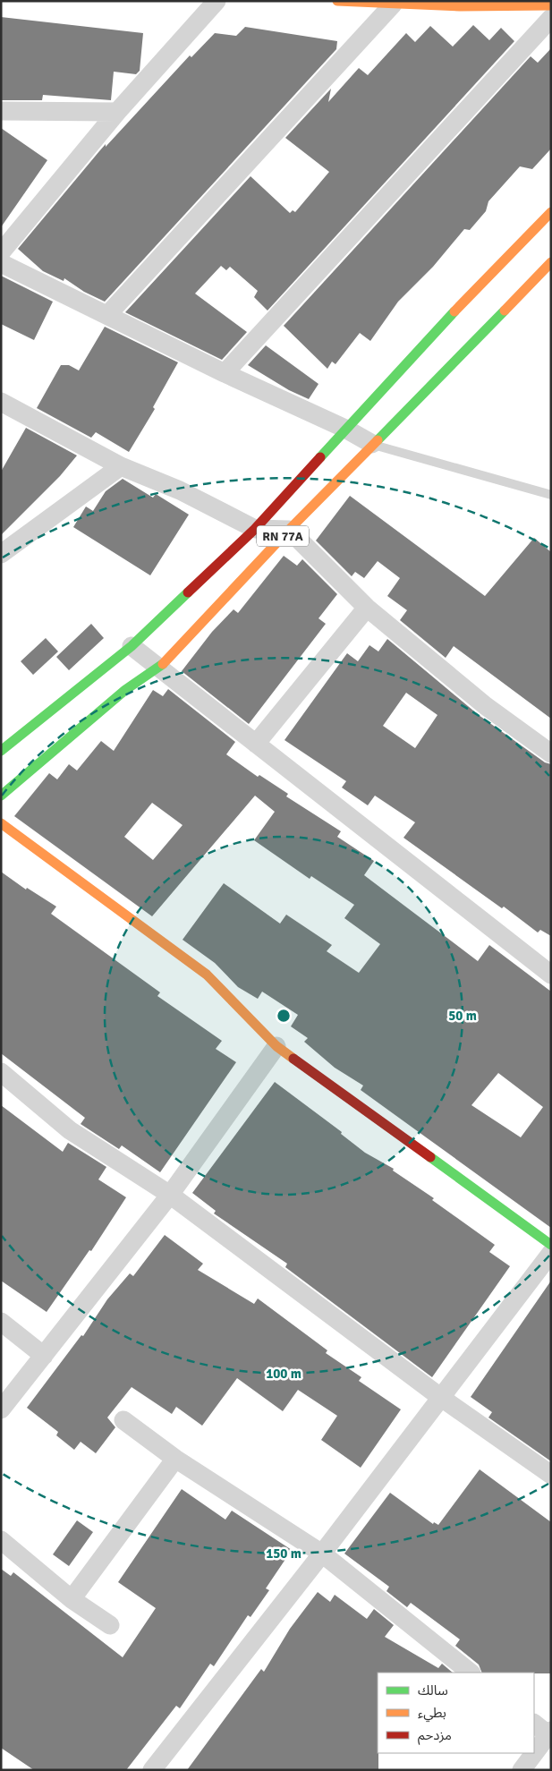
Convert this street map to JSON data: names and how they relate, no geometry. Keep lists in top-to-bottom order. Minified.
{"streets":{"main road":["RN 77A"]},"legend":["سالك","بطيء","مزدحم"],"rings":["50 m","100 m","150 m"]}
